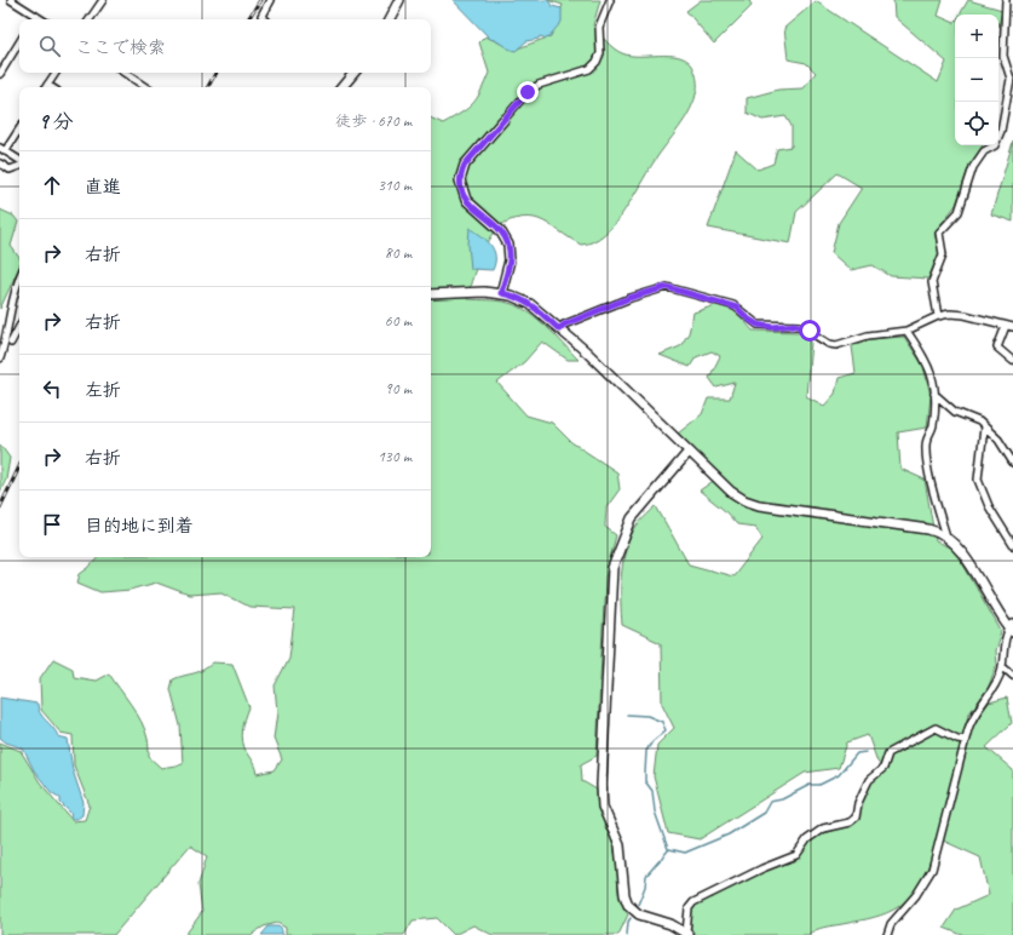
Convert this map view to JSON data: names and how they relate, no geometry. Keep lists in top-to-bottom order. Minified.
{"page":{"map_buttons":["+","−"],"search":"ここで検索","heading":["9 分","徒歩 · 670 m"],"list":[["直進","310 m"],["右折","80 m"],["右折","60 m"],["左折","90 m"],["右折","130 m"],"目的地に到着"]}}
